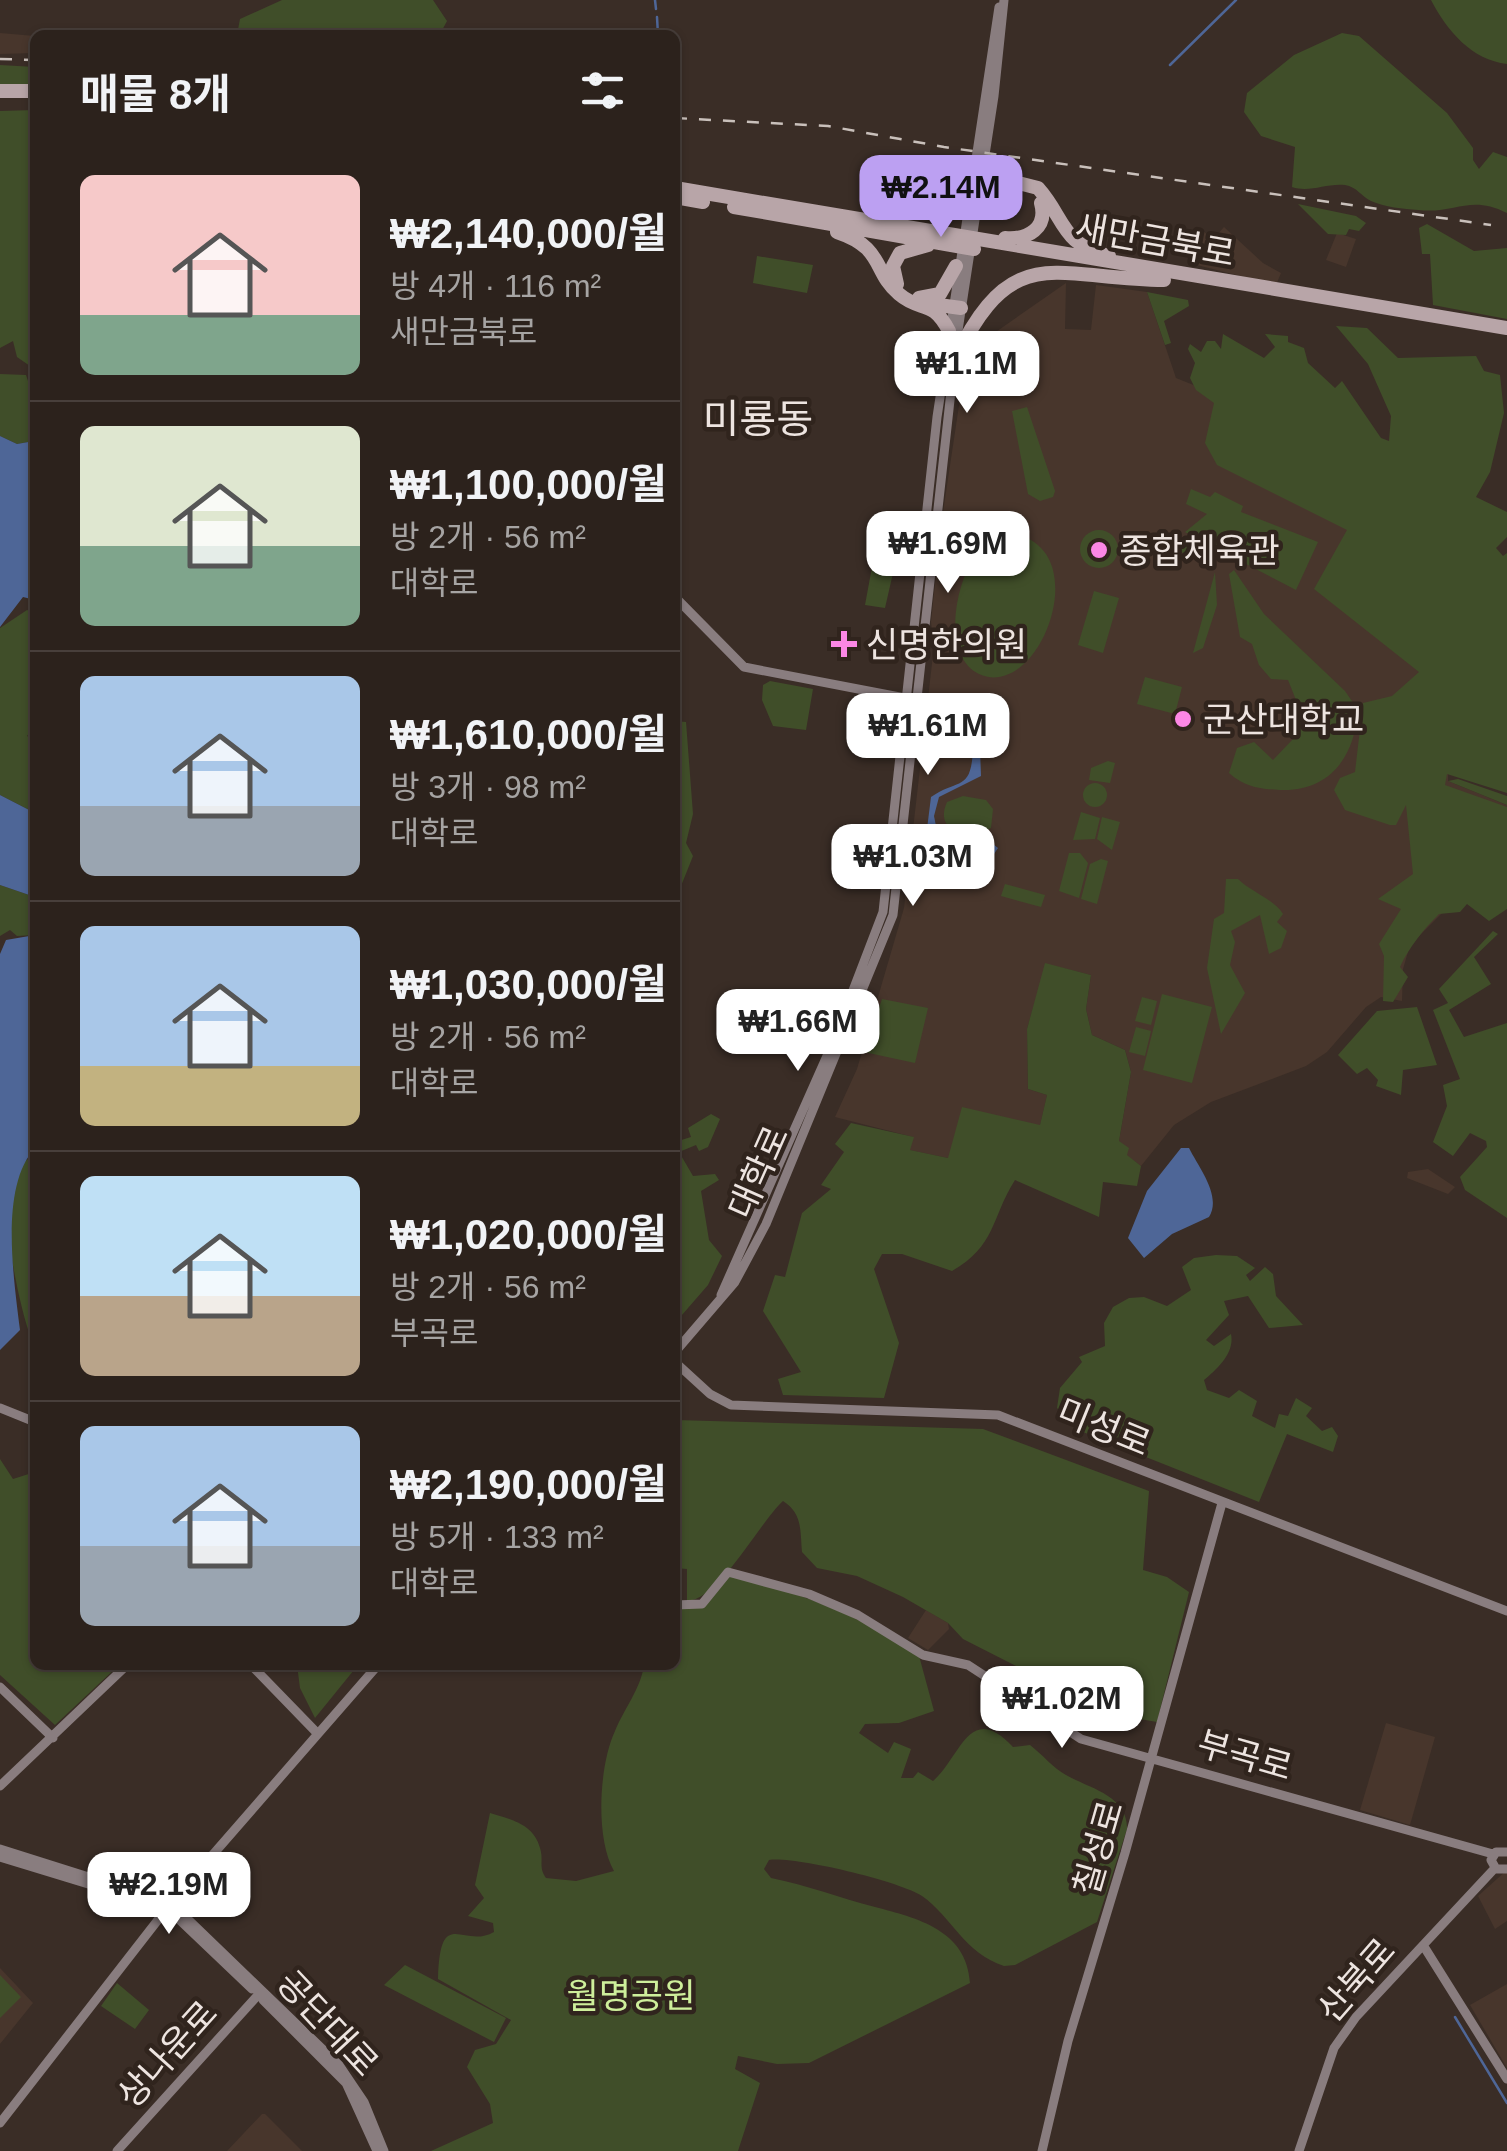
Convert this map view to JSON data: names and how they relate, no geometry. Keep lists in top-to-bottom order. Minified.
{"streets":{"highway":["새만금북로"],"street":["대학로","미성로","부곡로","칠성로","산북로","공단대로","상나운로"]},"crossings":[["미성로","칠성로"],["부곡로","칠성로"],["공단대로","상나운로"]],"districts":["미룡동"],"parks":["월명공원"],"places":{"other":["종합체육관","군산대학교"],"health":["신명한의원"]},"page":{"heading":"매물 8개","list":[{"name":"₩2,140,000/월","note":"방 4개 · 116 m² · 새만금북로"},{"name":"₩1,100,000/월","note":"방 2개 · 56 m² · 대학로"},{"name":"₩1,610,000/월","note":"방 3개 · 98 m² · 대학로"},{"name":"₩1,030,000/월","note":"방 2개 · 56 m² · 대학로"},{"name":"₩1,020,000/월","note":"방 2개 · 56 m² · 부곡로"},{"name":"₩2,190,000/월","note":"방 5개 · 133 m² · 대학로"}],"price":["₩2.14M","₩1.1M","₩1.69M","₩1.61M","₩1.03M","₩1.66M","₩1.02M","₩2.19M"]}}
